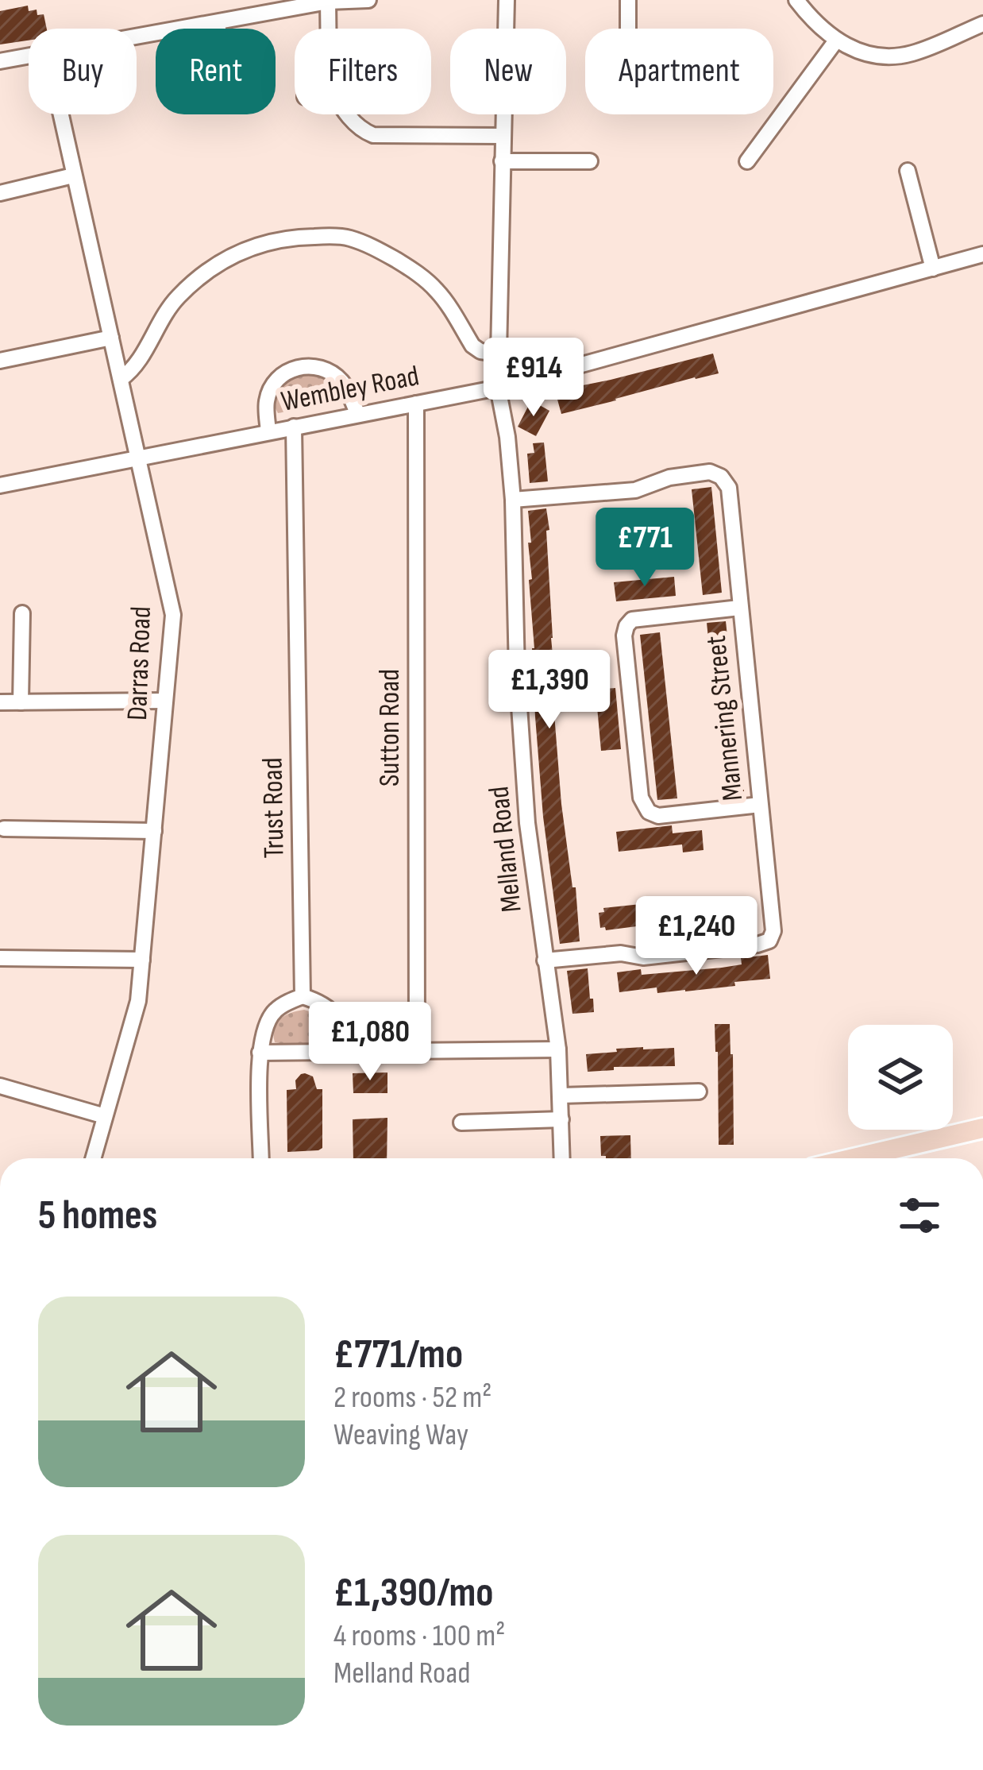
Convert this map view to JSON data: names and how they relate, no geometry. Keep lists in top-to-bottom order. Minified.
{"streets":{"street":["Wembley Road","Darras Road","Mannering Street","Sutton Road","Trust Road","Melland Road"]},"crossings":[["Wembley Road","Darras Road"],["Wembley Road","Sutton Road"],["Wembley Road","Trust Road"],["Wembley Road","Melland Road"],["Mannering Street","Melland Road"]],"page":{"chip":["Buy","Rent","Filters","New","Apartment"],"price":["£914","£771","£1,390","£1,240","£1,080"],"heading":"5 homes","list":[{"name":"£771/mo","note":"2 rooms · 52 m² · Weaving Way"},{"name":"£1,390/mo","note":"4 rooms · 100 m² · Melland Road"}]}}
